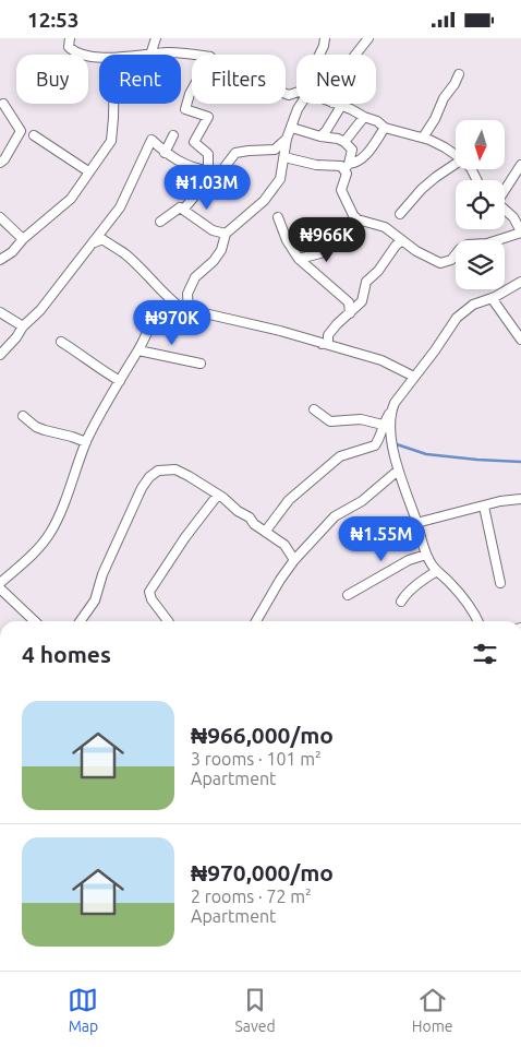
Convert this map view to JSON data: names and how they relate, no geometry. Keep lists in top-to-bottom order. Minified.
{"north":"bottom","page":{"status":"12:53","chip":["Buy","Rent","Filters","New"],"price":["₦1.03M","₦966K","₦970K","₦1.55M"],"heading":"4 homes","list":[{"name":"₦966,000/mo","note":"3 rooms · 101 m² · Apartment"},{"name":"₦970,000/mo","note":"2 rooms · 72 m² · Apartment"}],"tabs":["Map","Saved","Home"]}}
